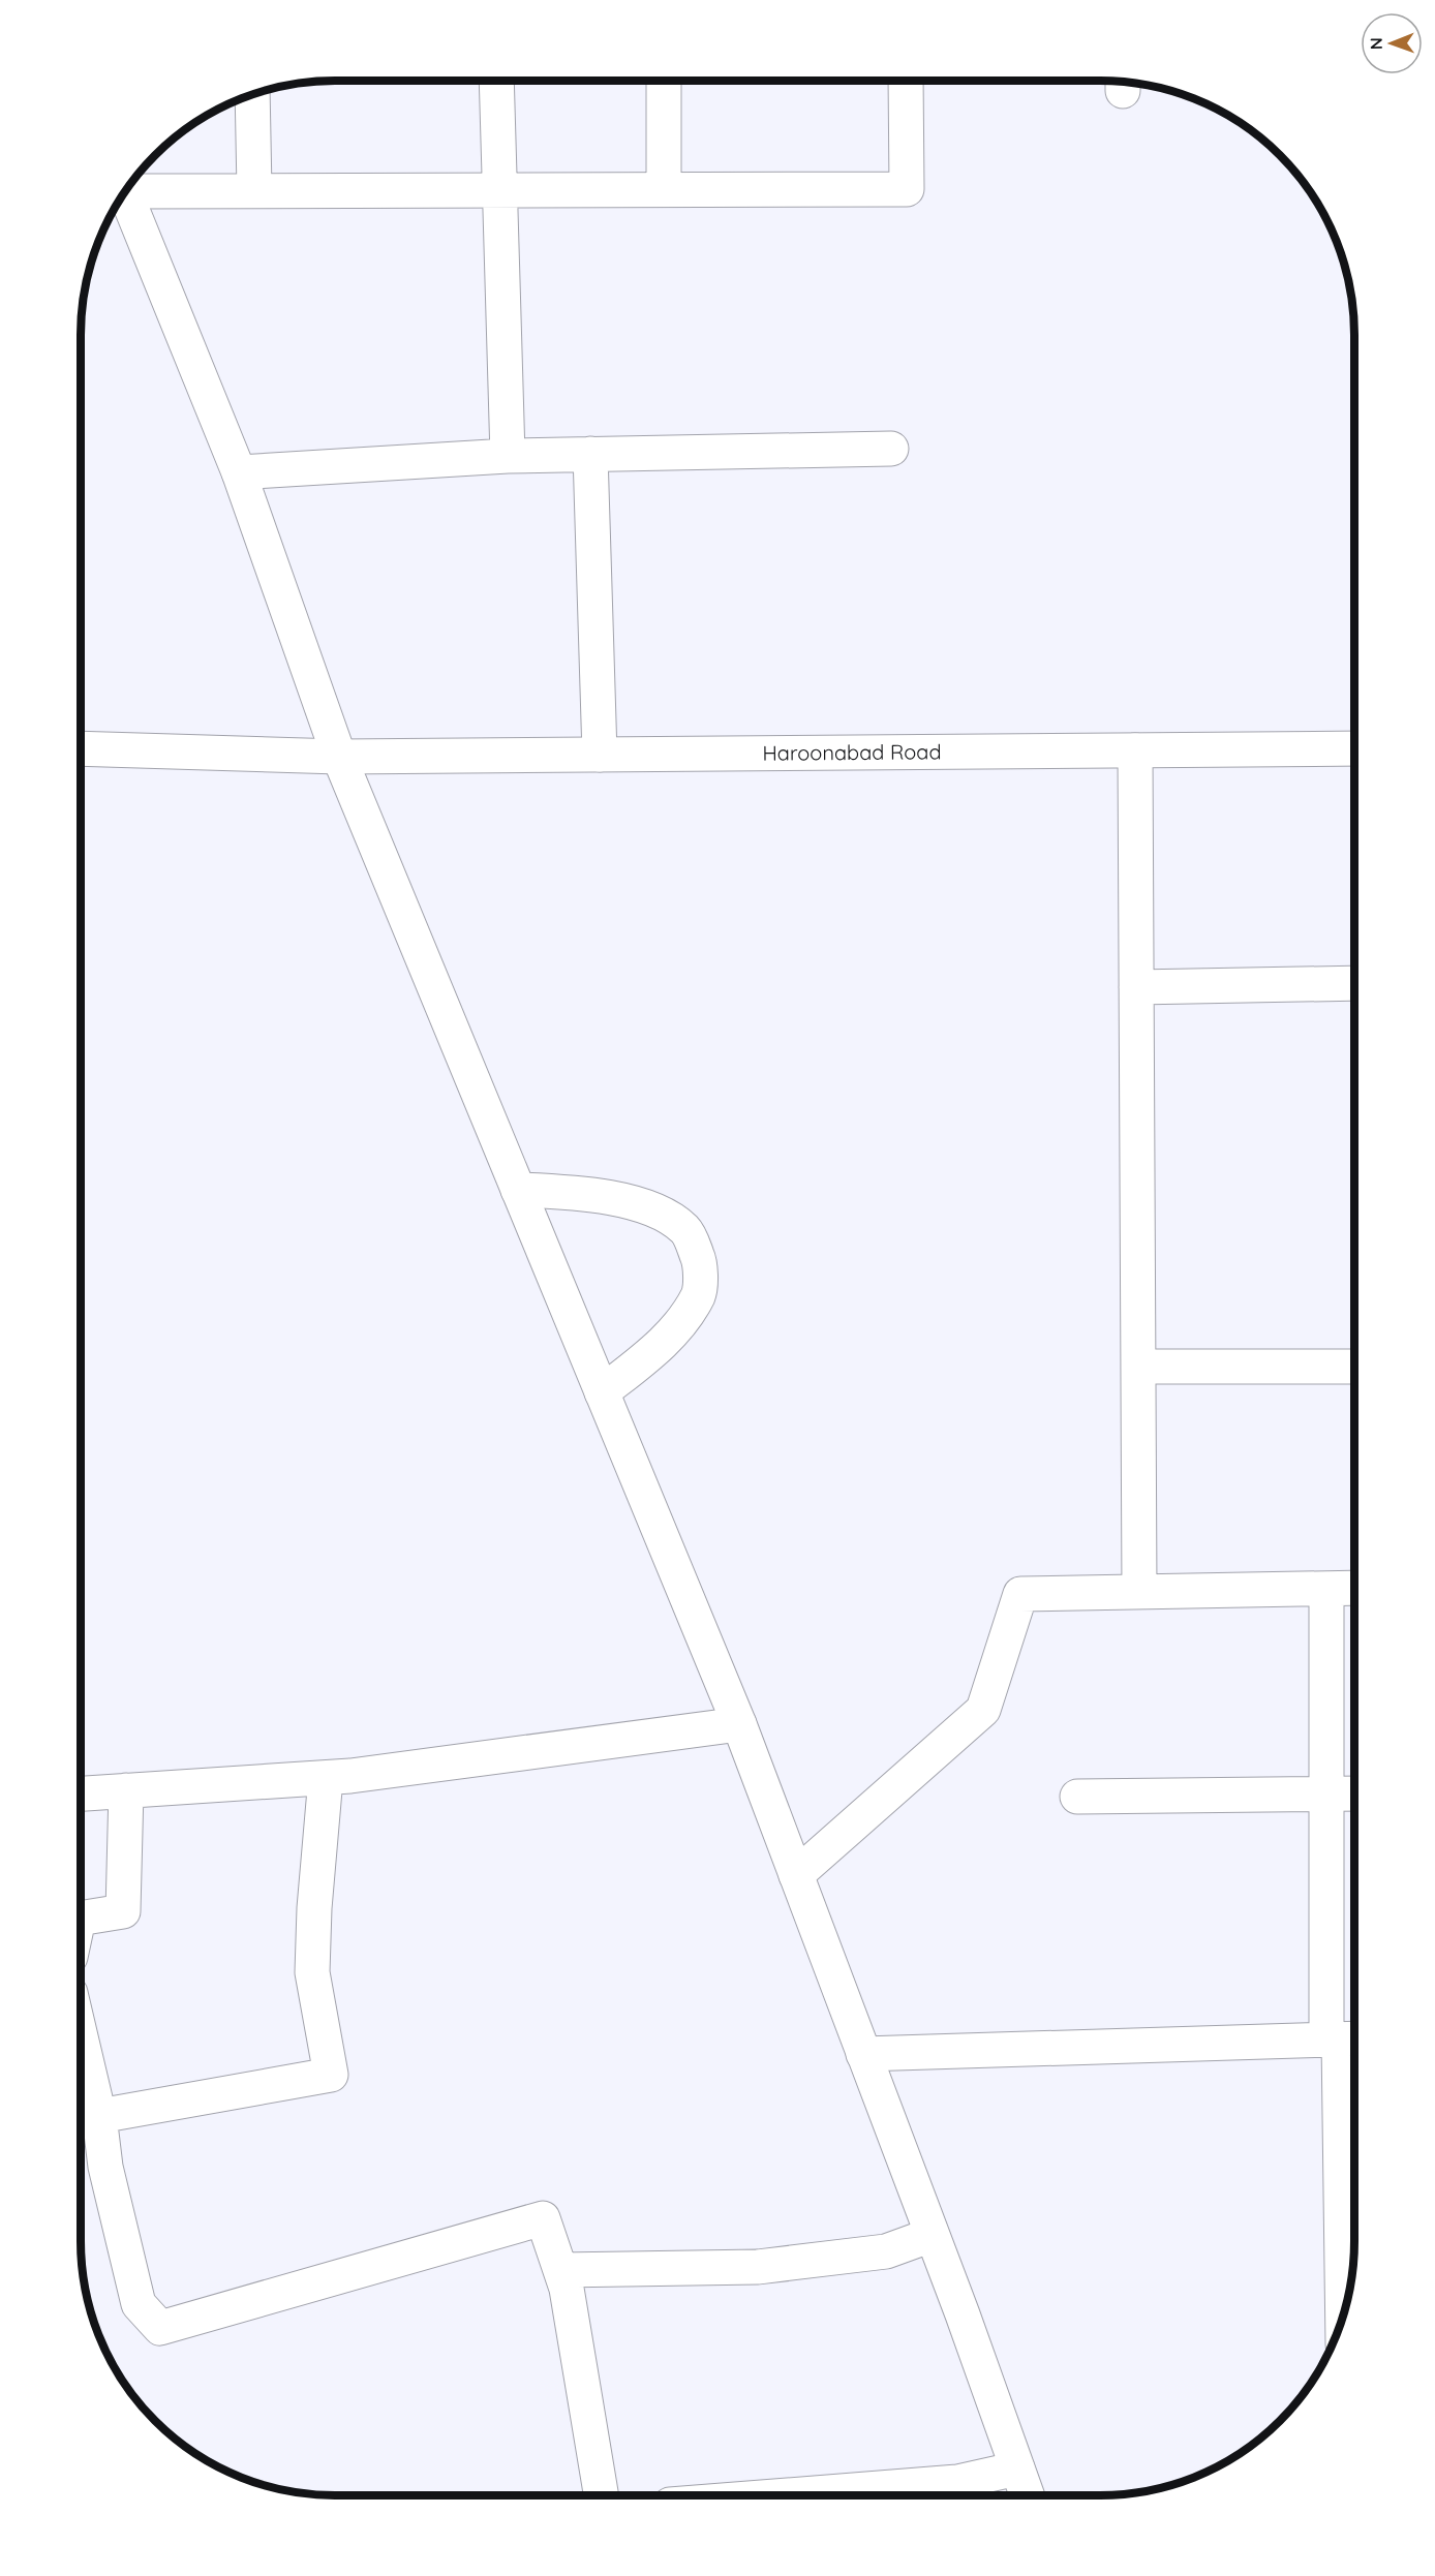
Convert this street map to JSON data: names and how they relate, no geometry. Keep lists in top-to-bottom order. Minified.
{"streets":{"street":["Haroonabad Road"]},"north":"left"}
